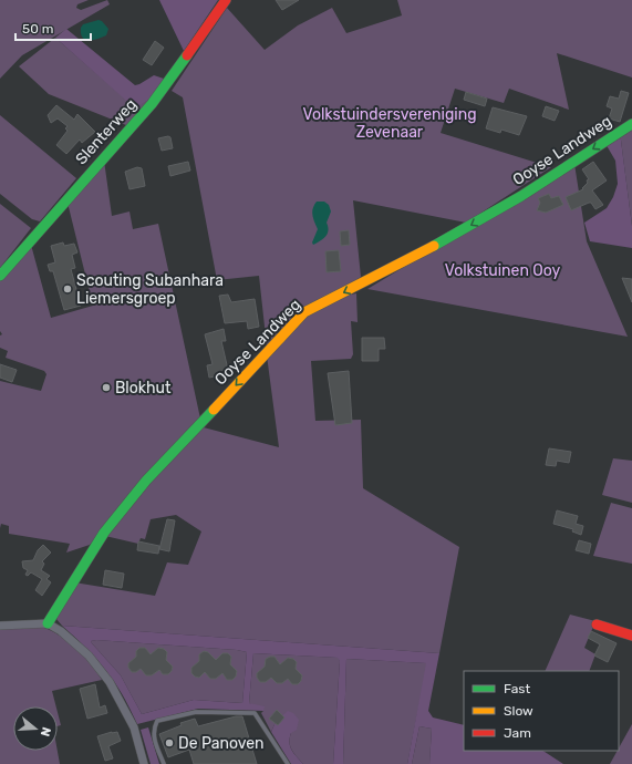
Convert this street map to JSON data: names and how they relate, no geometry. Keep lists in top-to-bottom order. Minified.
{"streets":{"street":["Slenterweg","Ooyse Landweg"]},"one_way":["Ooyse Landweg"],"parks":["Volkstuindersvereniging Zevenaar","Volkstuinen Ooy"],"places":["Scouting Subanhara Liemersgroep","Blokhut","De Panoven"],"legend":["Fast","Slow","Jam"],"scale_bar":"50 m","north":"right"}
